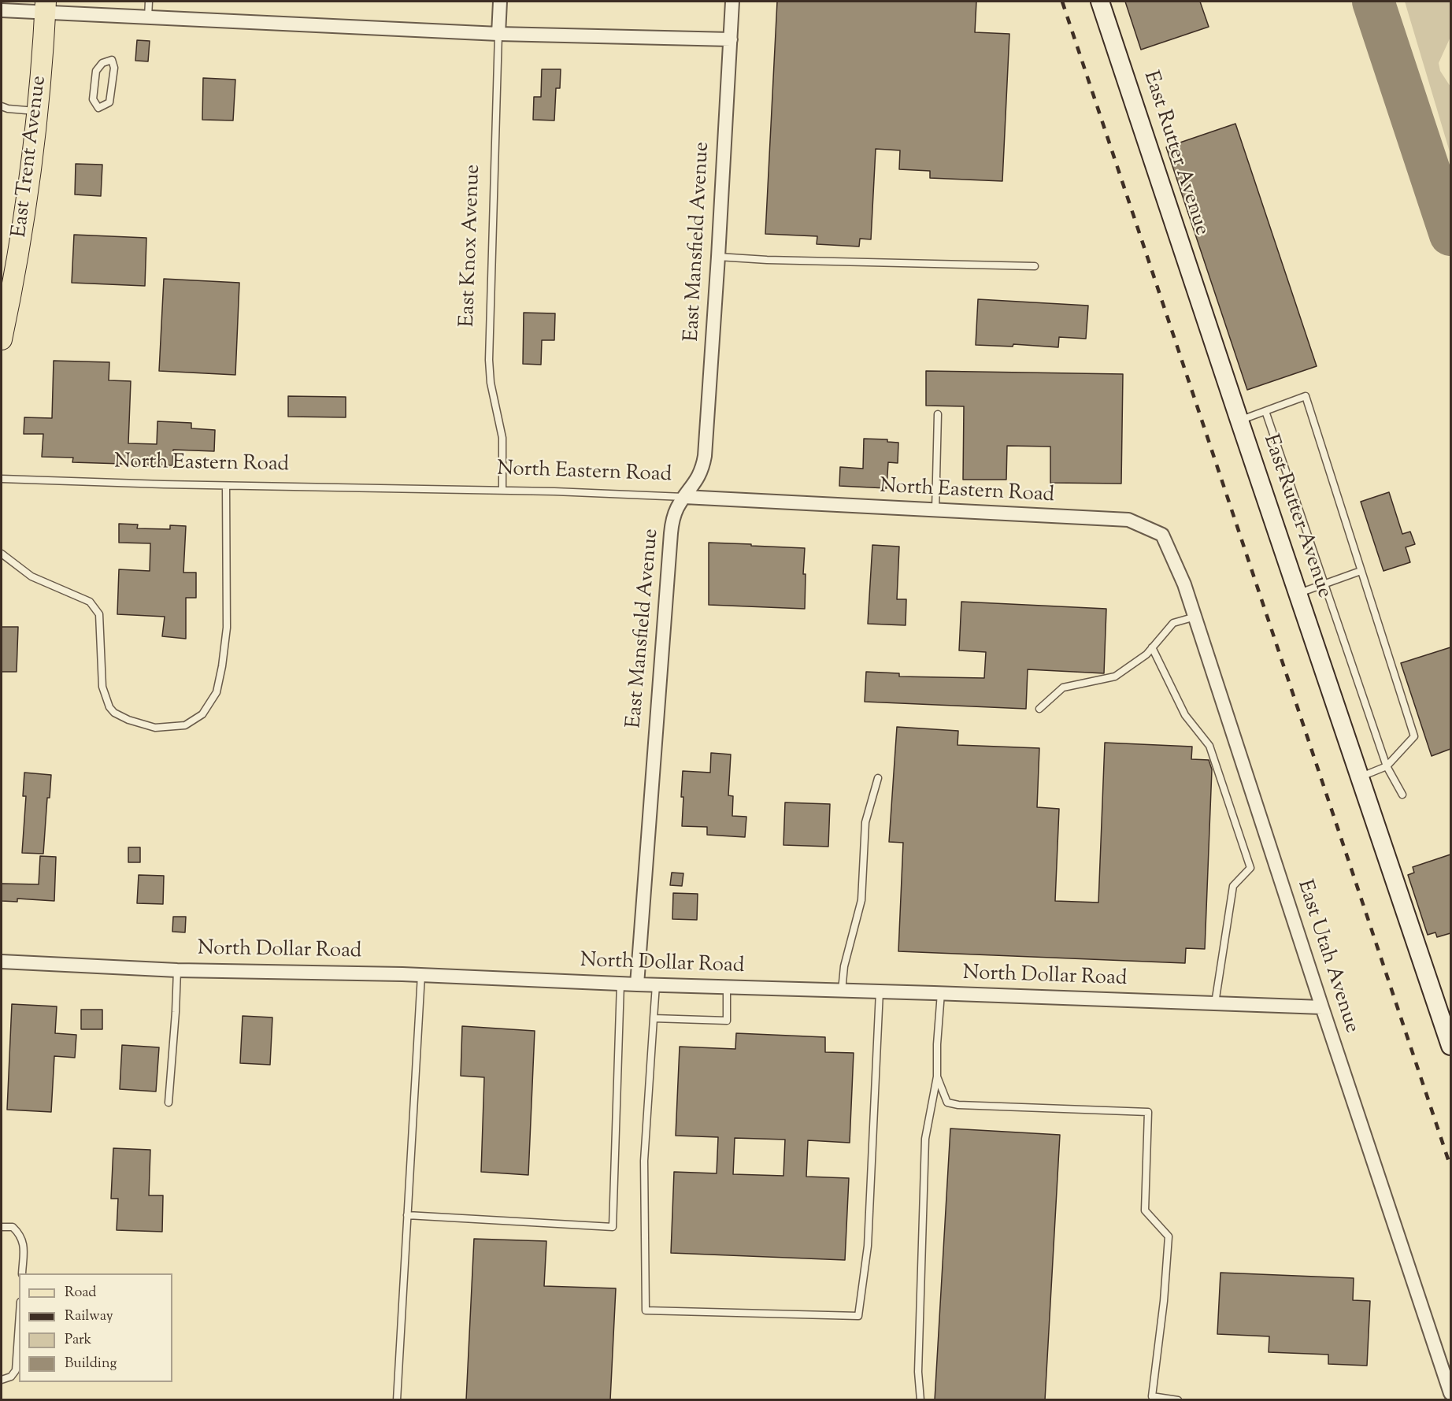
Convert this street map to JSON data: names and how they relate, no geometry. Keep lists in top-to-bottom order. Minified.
{"streets":{"main road":["East Trent Avenue"],"street":["East Rutter Avenue","East Mansfield Avenue","East Knox Avenue","North Eastern Road","North Dollar Road","East Utah Avenue"]},"crossings":[["East Mansfield Avenue","North Eastern Road"],["East Mansfield Avenue","North Dollar Road"],["East Knox Avenue","North Eastern Road"],["North Eastern Road","East Utah Avenue"],["North Dollar Road","East Utah Avenue"]],"legend":["Road","Railway","Park","Building"]}
